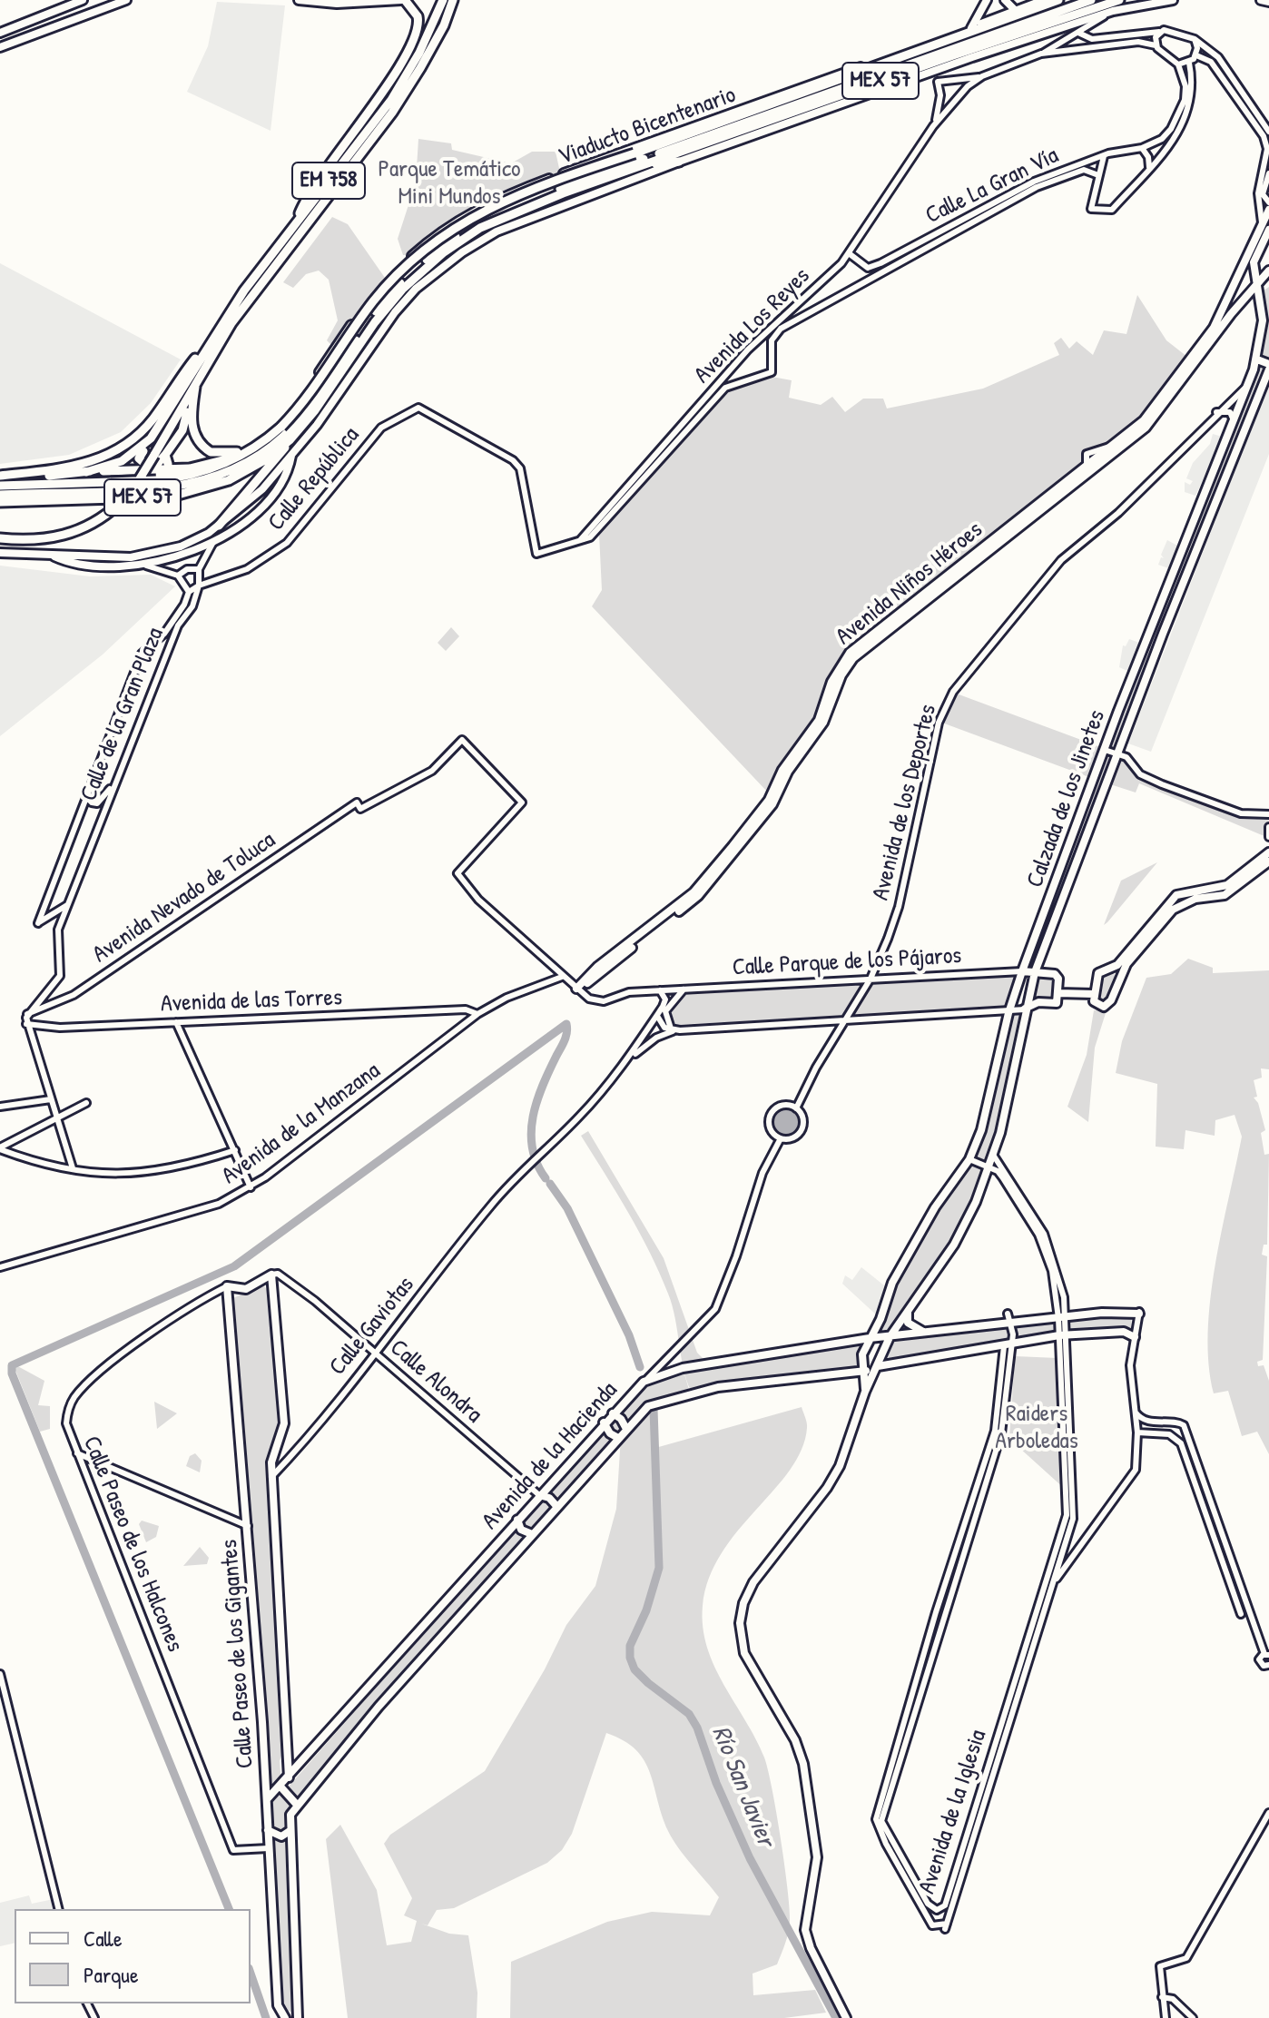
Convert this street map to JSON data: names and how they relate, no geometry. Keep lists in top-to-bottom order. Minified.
{"streets":{"highway":["MEX 57","Viaducto Bicentenario","EM 758"],"main road":["Avenida Niños Héroes","Calzada de los Jinetes","Calle Parque de los Pájaros","Avenida de la Hacienda","Calle Paseo de los Gigantes"],"street":["Calle La Gran Vía","Avenida Los Reyes","Calle República","Calle de la Gran Plaza","Avenida de los Deportes","Avenida Nevado de Toluca","Avenida de las Torres","Avenida de la Manzana","Calle Gaviotas","Calle Alondra","Calle Paseo de los Halcones","Avenida de la Iglesia"]},"crossings":[["MEX 57","EM 758"],["Calle La Gran Vía","Avenida Los Reyes"],["Avenida Los Reyes","Calle República"],["Calle República","Calle de la Gran Plaza"],["Avenida Niños Héroes","Calzada de los Jinetes"],["Avenida Niños Héroes","Calle Parque de los Pájaros"],["Calle de la Gran Plaza","Avenida Nevado de Toluca"],["Calle de la Gran Plaza","Avenida de las Torres"],["Calzada de los Jinetes","Avenida de los Deportes"],["Calzada de los Jinetes","Calle Parque de los Pájaros"],["Calzada de los Jinetes","Avenida de la Hacienda"],["Avenida de los Deportes","Calle Parque de los Pájaros"],["Avenida Nevado de Toluca","Avenida de las Torres"],["Avenida Nevado de Toluca","Avenida de la Manzana"],["Avenida de las Torres","Avenida de la Manzana"],["Calle Gaviotas","Calle Alondra"],["Calle Gaviotas","Calle Paseo de los Gigantes"],["Calle Alondra","Avenida de la Hacienda"],["Calle Alondra","Calle Paseo de los Gigantes"],["Avenida de la Hacienda","Calle Paseo de los Gigantes"],["Avenida de la Hacienda","Avenida de la Iglesia"],["Calle Paseo de los Halcones","Calle Paseo de los Gigantes"]],"water":["Río San Javier"],"parks":["Parque Temático Mini Mundos","Raiders Arboledas"],"legend":["Calle","Parque"]}
